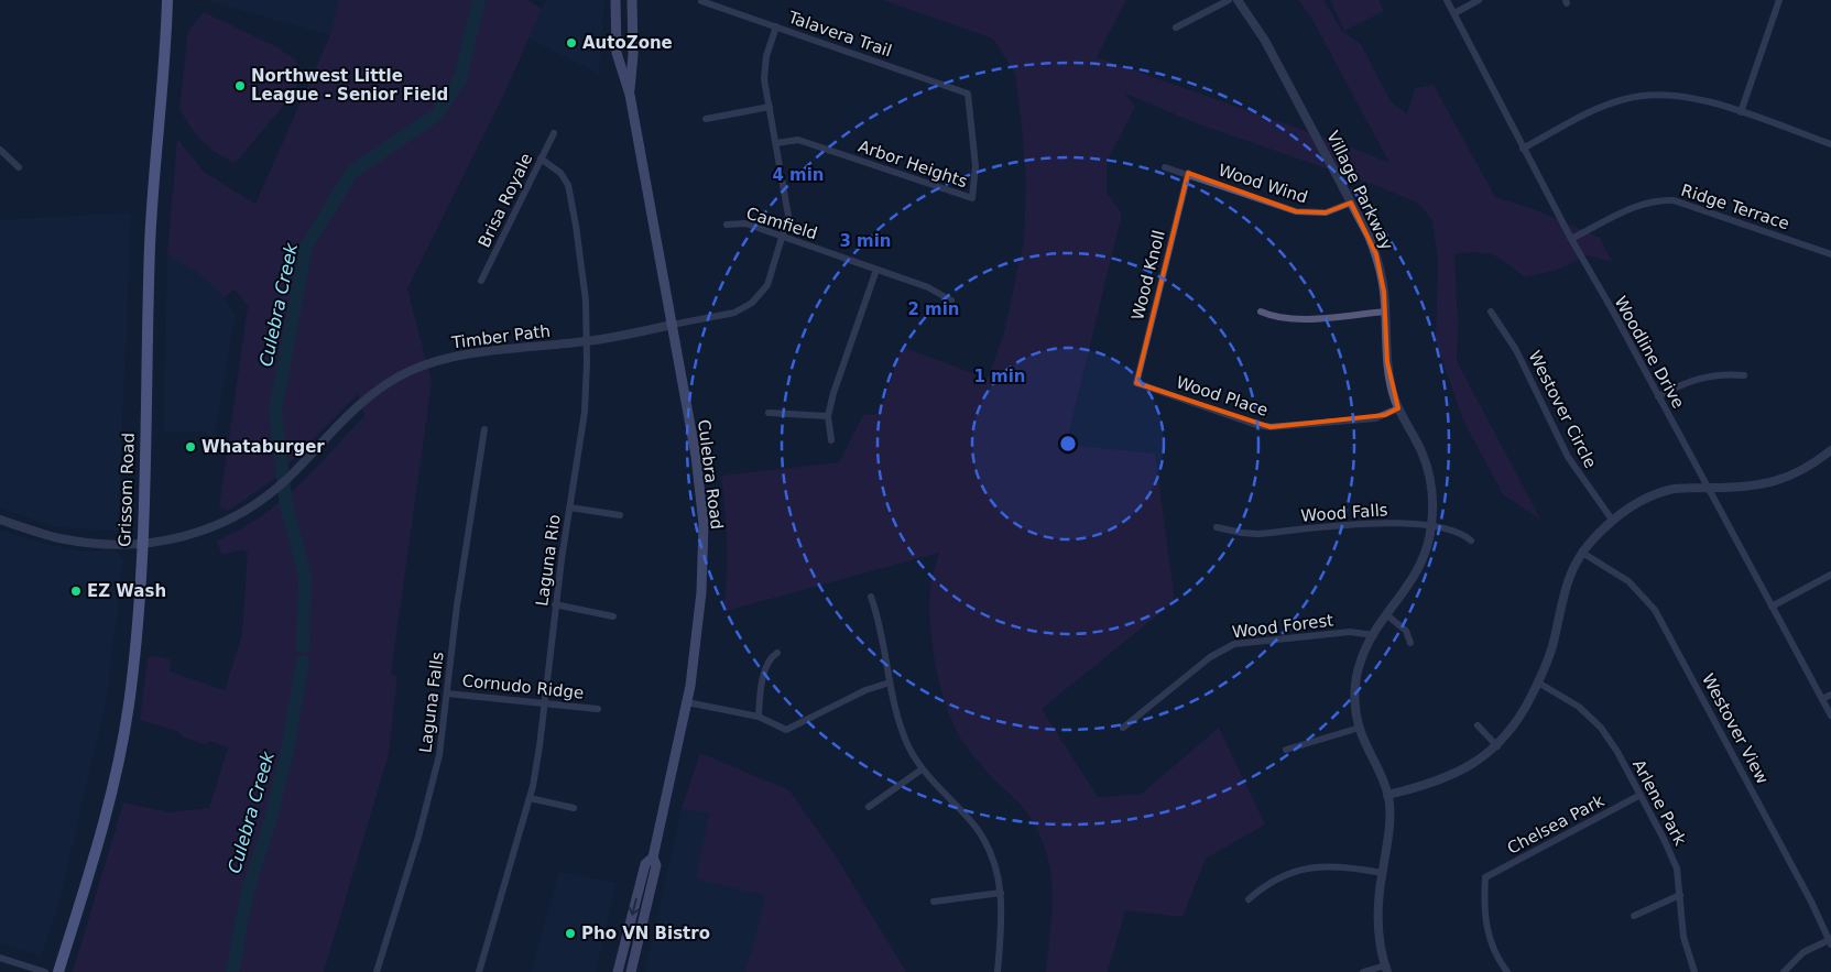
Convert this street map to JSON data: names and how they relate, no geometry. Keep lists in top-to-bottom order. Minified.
{"streets":{"main road":["Culebra Road","Grissom Road"],"street":["Talavera Trail","Arbor Heights","Wood Wind","Village Parkway","Brisa Royale","Ridge Terrace","Camfield","Wood Knoll","Timber Path","Woodline Drive","Wood Place","Westover Circle","Wood Falls","Laguna Rio","Wood Forest","Cornudo Ridge","Laguna Falls","Westover View","Arlene Park","Chelsea Park"]},"crossings":[["Talavera Trail","Arbor Heights"],["Wood Wind","Village Parkway"],["Wood Wind","Wood Knoll"],["Village Parkway","Wood Place"],["Village Parkway","Wood Falls"],["Village Parkway","Wood Forest"],["Brisa Royale","Laguna Rio"],["Ridge Terrace","Woodline Drive"],["Wood Knoll","Wood Place"],["Timber Path","Culebra Road"],["Timber Path","Grissom Road"],["Timber Path","Laguna Rio"],["Laguna Rio","Cornudo Ridge"],["Cornudo Ridge","Laguna Falls"],["Arlene Park","Chelsea Park"]],"water":["Culebra Creek"],"places":["AutoZone","Northwest Little League - Senior Field","Whataburger","EZ Wash","Pho VN Bistro"],"rings":["4 min","3 min","2 min","1 min"]}
